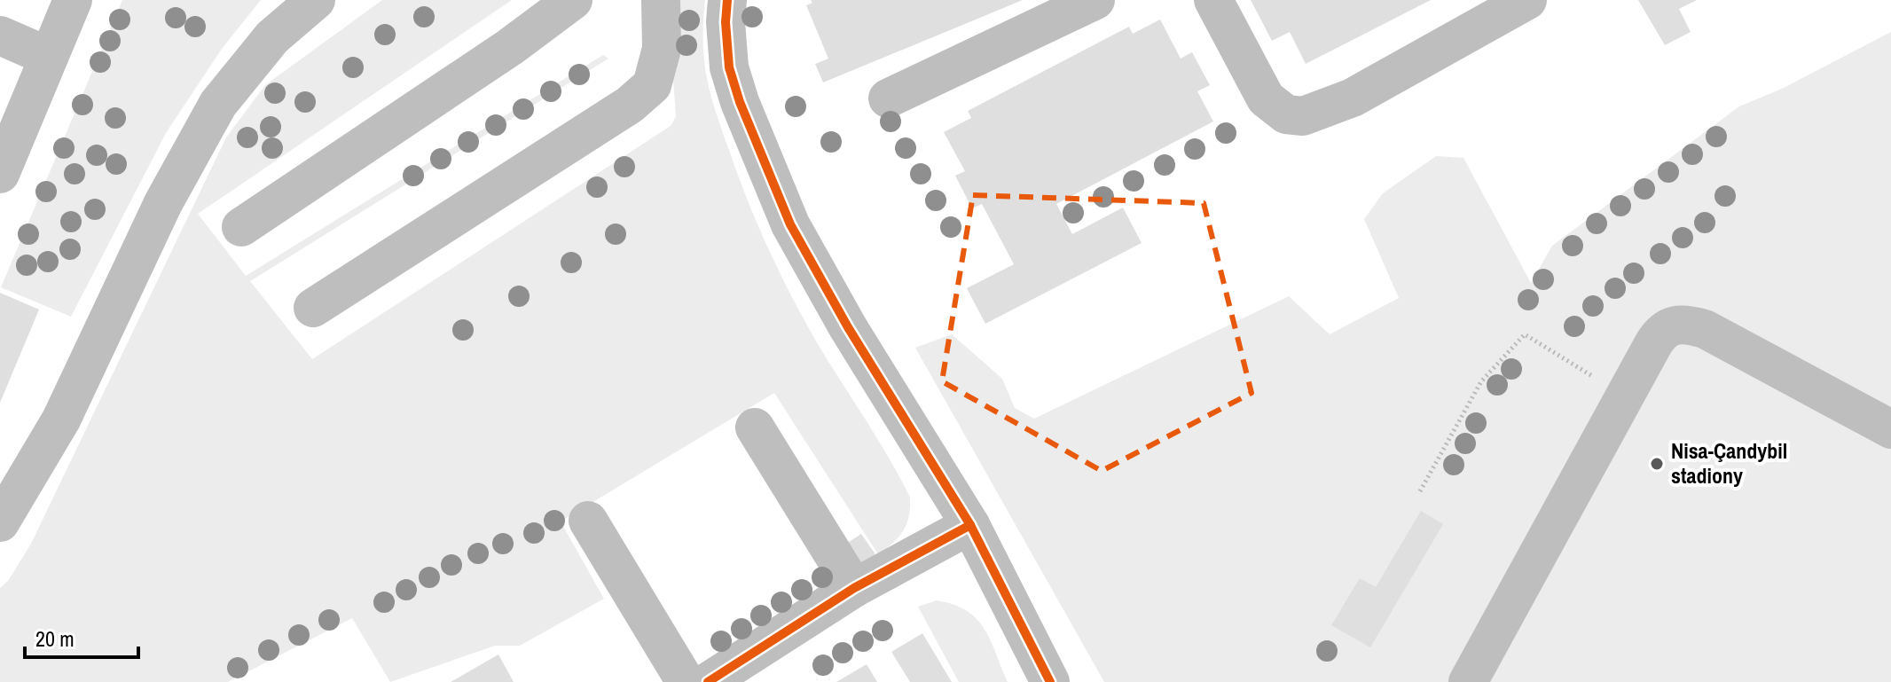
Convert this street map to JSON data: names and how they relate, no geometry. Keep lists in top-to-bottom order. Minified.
{"places":["Nisa-Çandybil stadiony"],"scale_bar":"20 m"}
